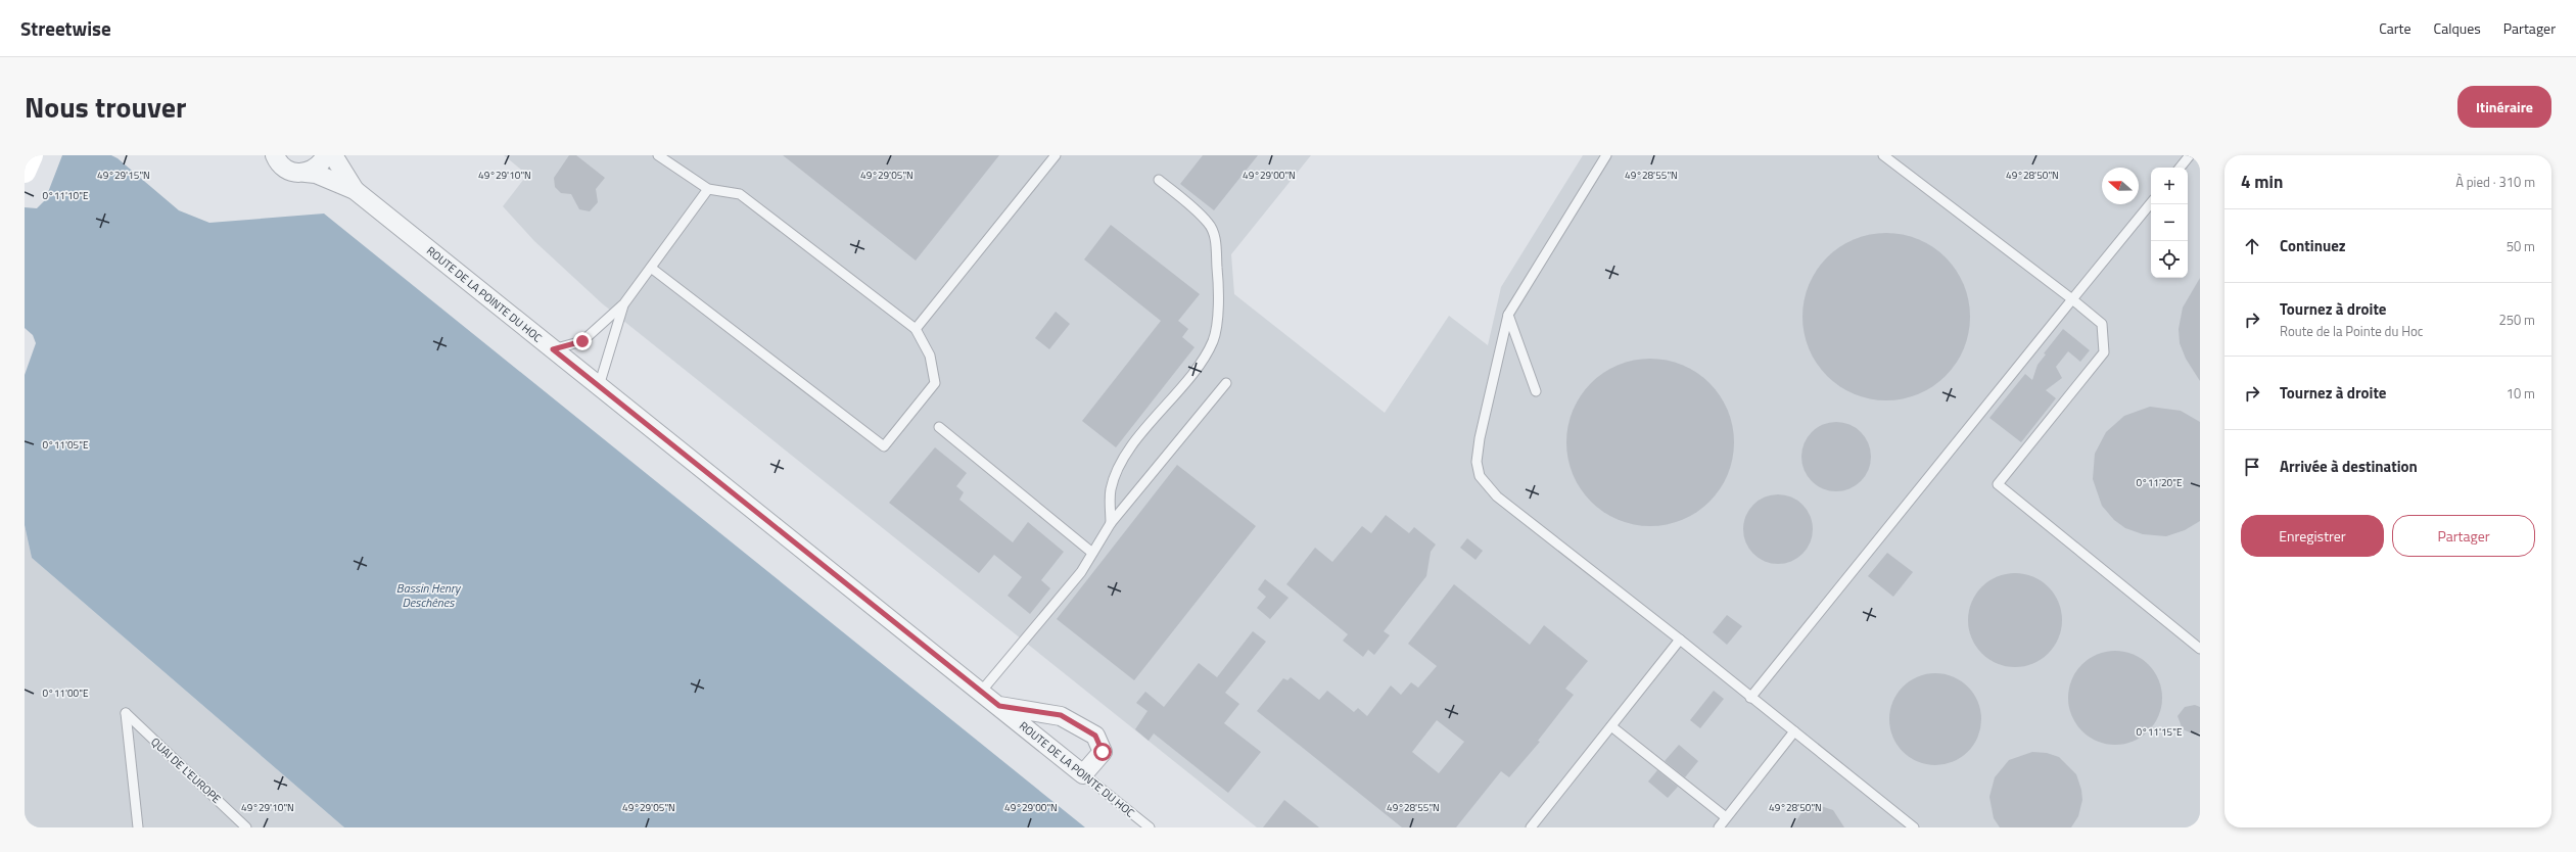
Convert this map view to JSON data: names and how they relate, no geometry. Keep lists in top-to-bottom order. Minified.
{"streets":{"street":["ROUTE DE LA POINTE DU HOC"],"lane":["QUAI DE L'EUROPE"]},"water":["Bassin Henry Deschênes"],"north":"left","page":{"header":"Streetwise","nav":["Carte","Calques","Partager"],"title":"Nous trouver","buttons":["Itinéraire",["Enregistrer","Partager"]],"heading":["4 min","À pied · 310 m"],"map_buttons":["+","−"],"list":[["Continuez","50 m"],["Tournez à droite","Route de la Pointe du Hoc","250 m"],["Tournez à droite","10 m"],"Arrivée à destination"]},"coordinates":["49°29'15\"N","49°29'10\"N","49°28'50\"N","49°29'05\"N","49°29'00\"N","49°28'55\"N","0°11'10\"E","0°11'05\"E","0°11'20\"E","0°11'00\"E","0°11'15\"E"]}
